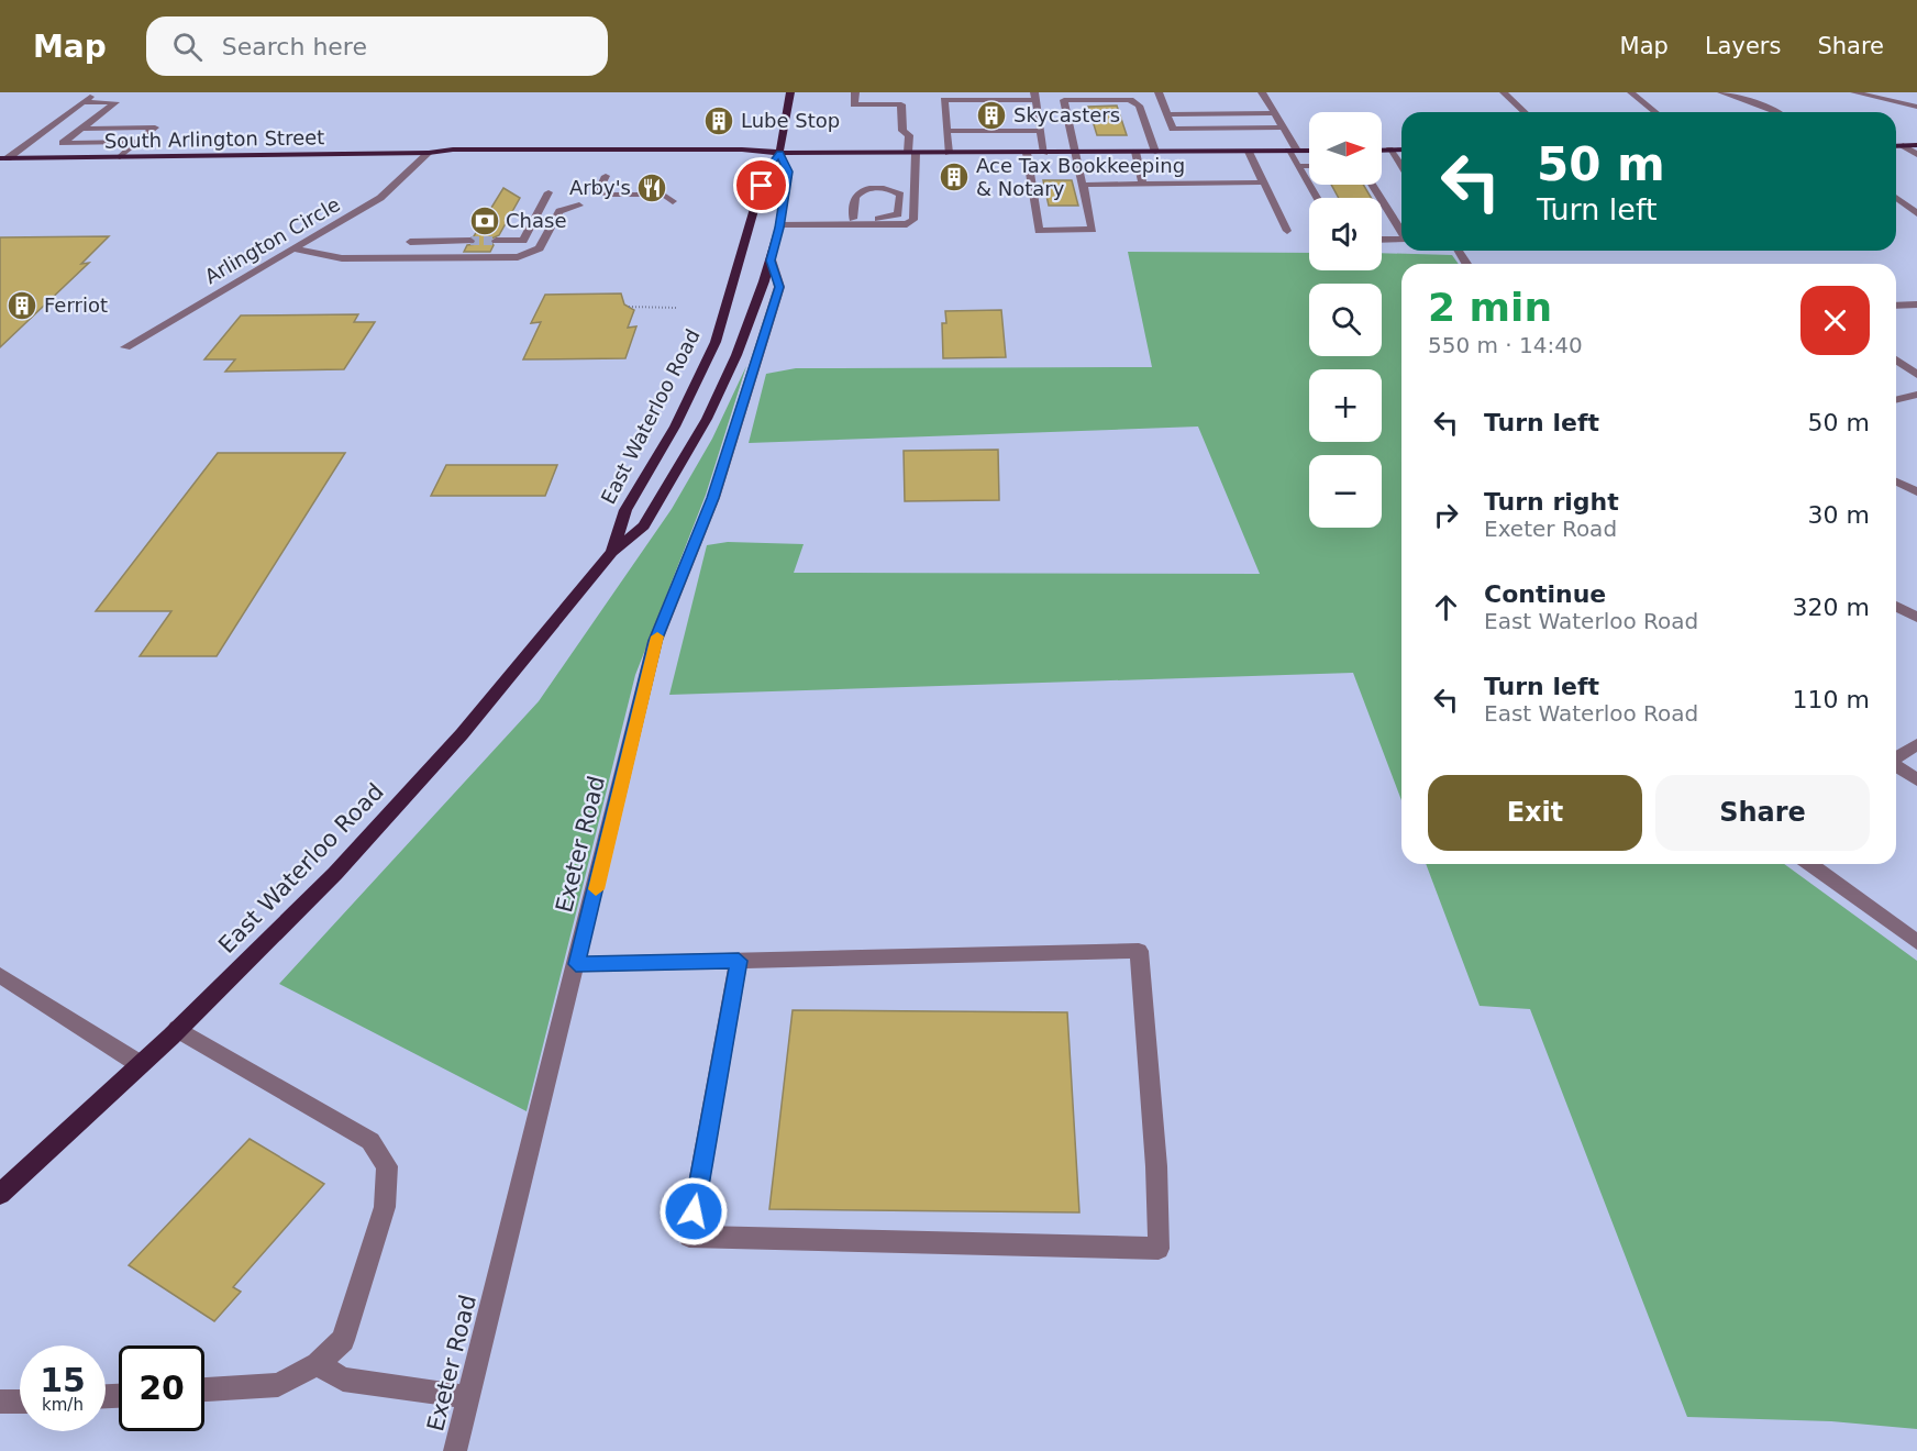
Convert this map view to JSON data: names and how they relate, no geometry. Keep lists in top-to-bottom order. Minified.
{"streets":{"main road":["South Arlington Street","East Waterloo Road"],"street":["Arlington Circle","Exeter Road"]},"crossings":[["South Arlington Street","Arlington Circle"],["South Arlington Street","East Waterloo Road"],["East Waterloo Road","Exeter Road"]],"places":{"building":["Skycasters","Lube Stop","Ace Tax Bookkeeping & Notary","Ferriot"],"restaurant":["Arby's"],"bank":["Chase"]},"north":"right","page":{"header":"Map","search":"Search here","nav":["Map","Layers","Share"],"map_buttons":["+","−"],"turn":["50 m","Turn left"],"heading":["2 min","550 m · 14:40"],"list":[{"name":"Turn left","value":"50 m"},{"name":"Turn right","note":"Exeter Road","value":"30 m"},{"name":"Continue","note":"East Waterloo Road","value":"320 m"},{"name":"Turn left","note":"East Waterloo Road","value":"110 m"}],"buttons":["Exit","Share"],"speed":"15 km/h","limit":"20"}}
